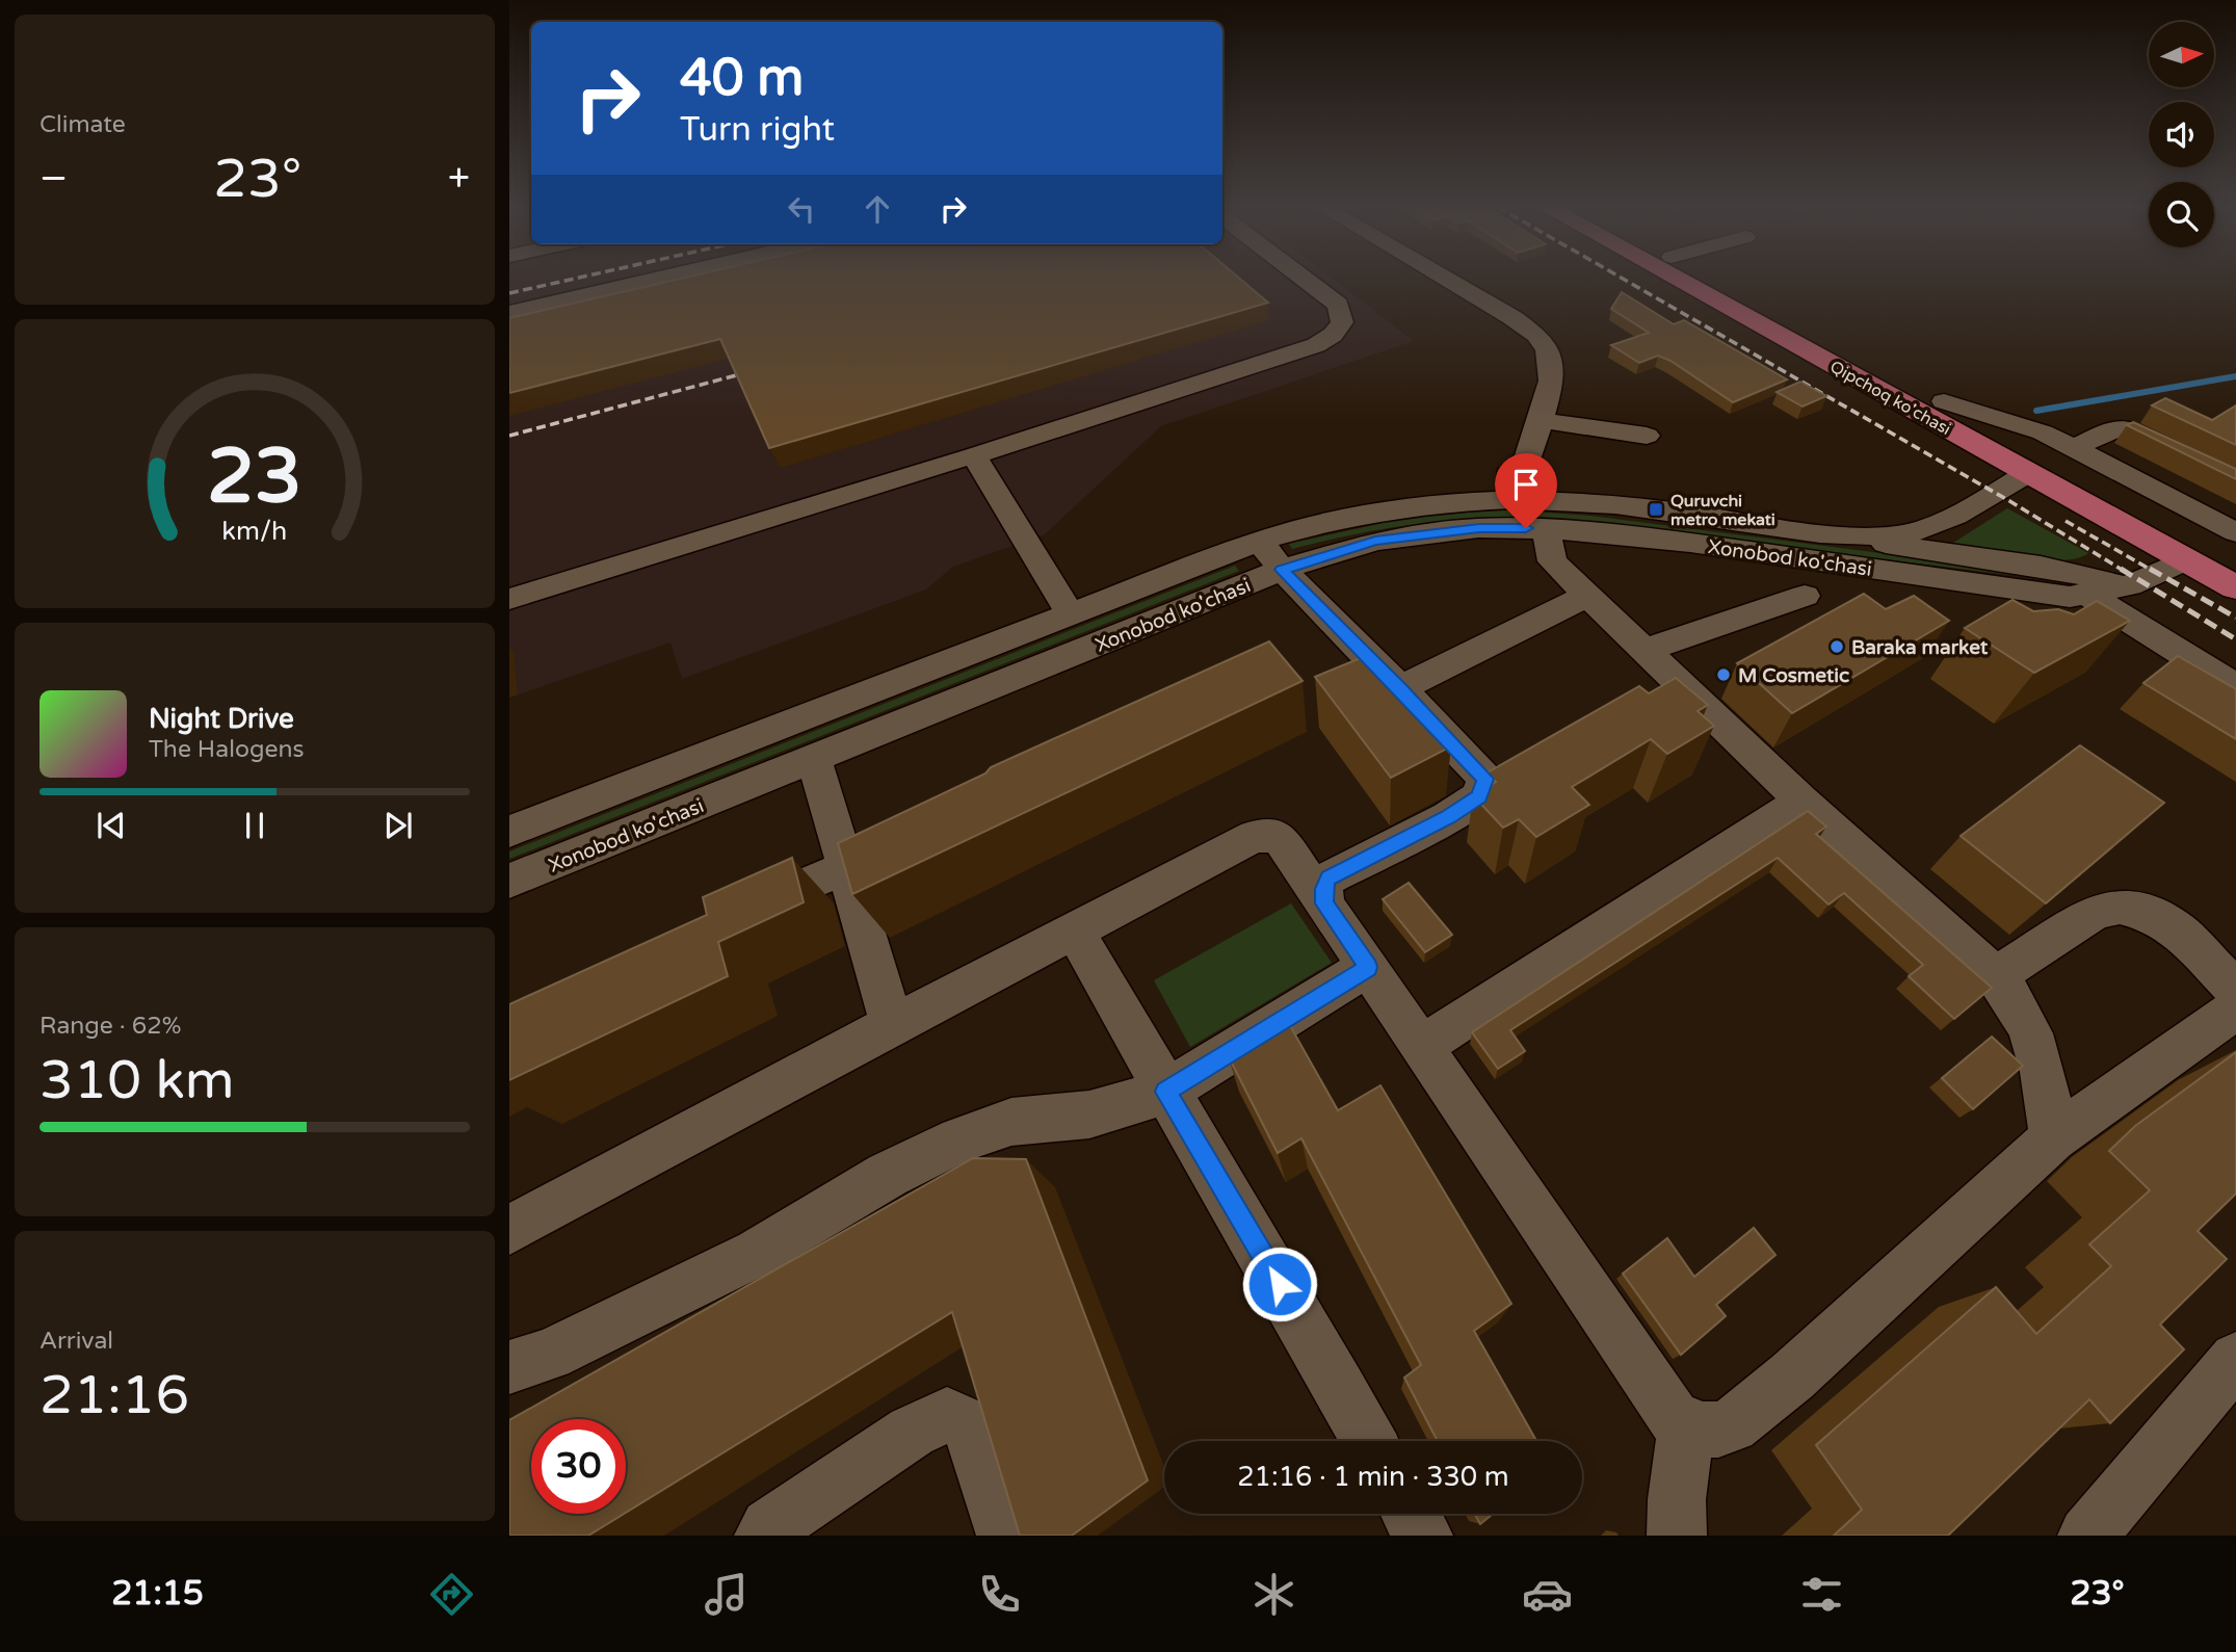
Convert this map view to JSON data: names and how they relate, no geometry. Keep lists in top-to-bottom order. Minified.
{"streets":{"main road":["Qipchoq ko'chasi"],"street":["Xonobod ko'chasi"]},"crossings":[["Qipchoq ko'chasi","Xonobod ko'chasi"]],"places":{"transit":["Quruvchi metro mekati"],"other":["Baraka market","M Cosmetic"]},"north":"right","page":{"tile":["Climate",["Range · 62%","310 km"],["Arrival","21:16"]],"turn":["40 m","Turn right"],"heat":["−","23°","+"],"song":["Night Drive","The Halogens"],"limit":"30","trip":"21:16 · 1 min · 330 m","tabs":["21:15","23°"],"gauge":["23","km/h"]}}
